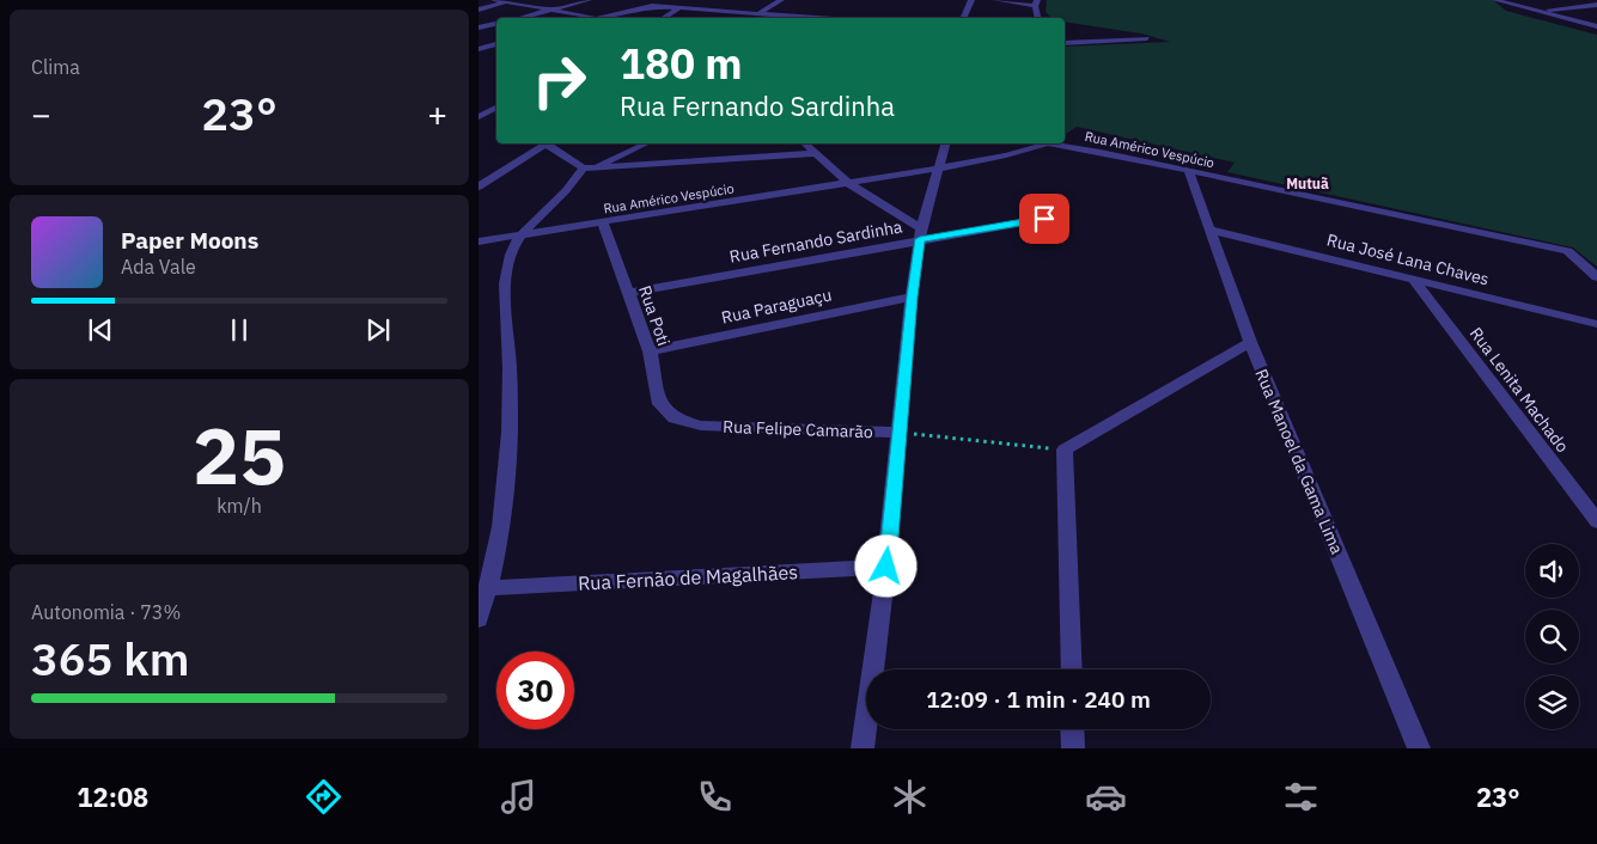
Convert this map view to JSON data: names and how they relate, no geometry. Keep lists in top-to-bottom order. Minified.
{"streets":{"street":["Rua Américo Vespúcio","Rua Fernando Sardinha","Rua José Lana Chaves","Rua Paraguaçu","Rua Poti","Rua Lenita Machado","Rua Felipe Camarão","Rua Manoel da Gama Lima","Rua Fernão de Magalhães"]},"crossings":[["Rua Américo Vespúcio","Rua Poti"],["Rua Américo Vespúcio","Rua Manoel da Gama Lima"],["Rua Fernando Sardinha","Rua Poti"],["Rua José Lana Chaves","Rua Lenita Machado"],["Rua José Lana Chaves","Rua Manoel da Gama Lima"],["Rua Paraguaçu","Rua Poti"],["Rua Poti","Rua Felipe Camarão"]],"districts":["Mutuã"],"page":{"tile":["Clima",["25","km/h"],["Autonomia · 73%","365 km"]],"turn":["180 m","Rua Fernando Sardinha"],"heat":["−","23°","+"],"song":["Paper Moons","Ada Vale"],"limit":"30","trip":"12:09 · 1 min · 240 m","tabs":["12:08","23°"]}}
